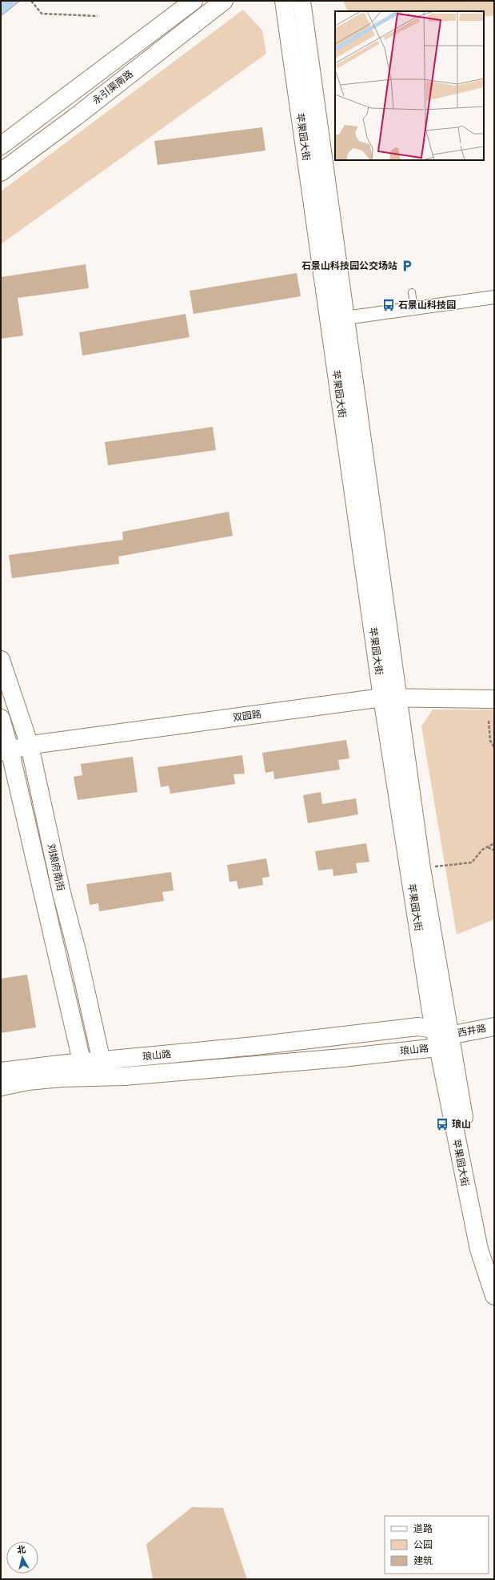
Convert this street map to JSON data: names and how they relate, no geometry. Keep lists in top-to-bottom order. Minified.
{"streets":{"main road":["永引渠南路","苹果园大街","双园路","刘娘府南街","西井路","琅山路"]},"crossings":[["苹果园大街","双园路"],["苹果园大街","西井路"],["苹果园大街","琅山路"],["双园路","刘娘府南街"],["刘娘府南街","琅山路"],["西井路","琅山路"]],"places":{"parking":["石景山科技园公交场站"],"bus stop":["石景山科技园","琅山"]},"legend":["道路","公园","建筑"],"north":"top"}
